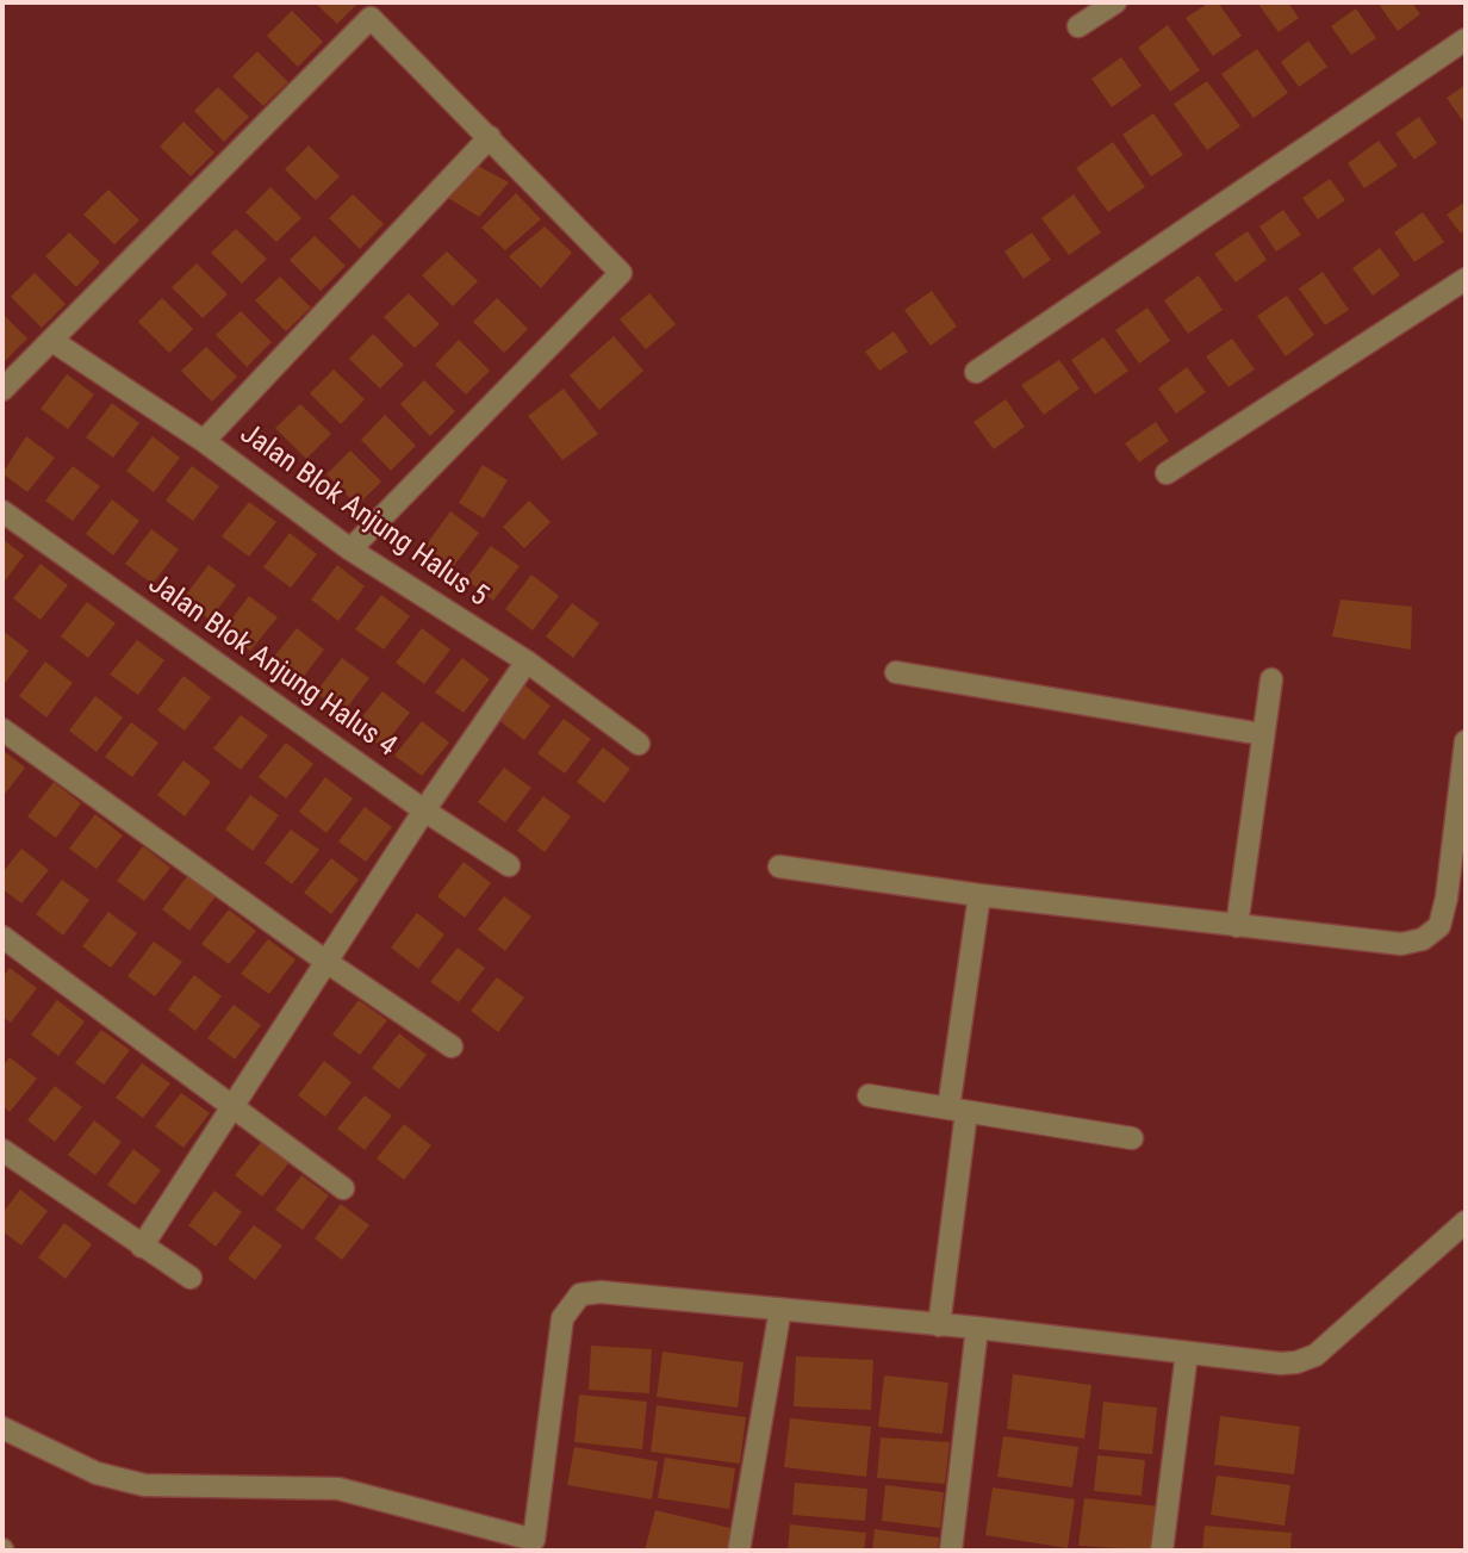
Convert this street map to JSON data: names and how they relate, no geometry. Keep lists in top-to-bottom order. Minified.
{"streets":{"street":["Jalan Blok Anjung Halus 5","Jalan Blok Anjung Halus 4"]}}
